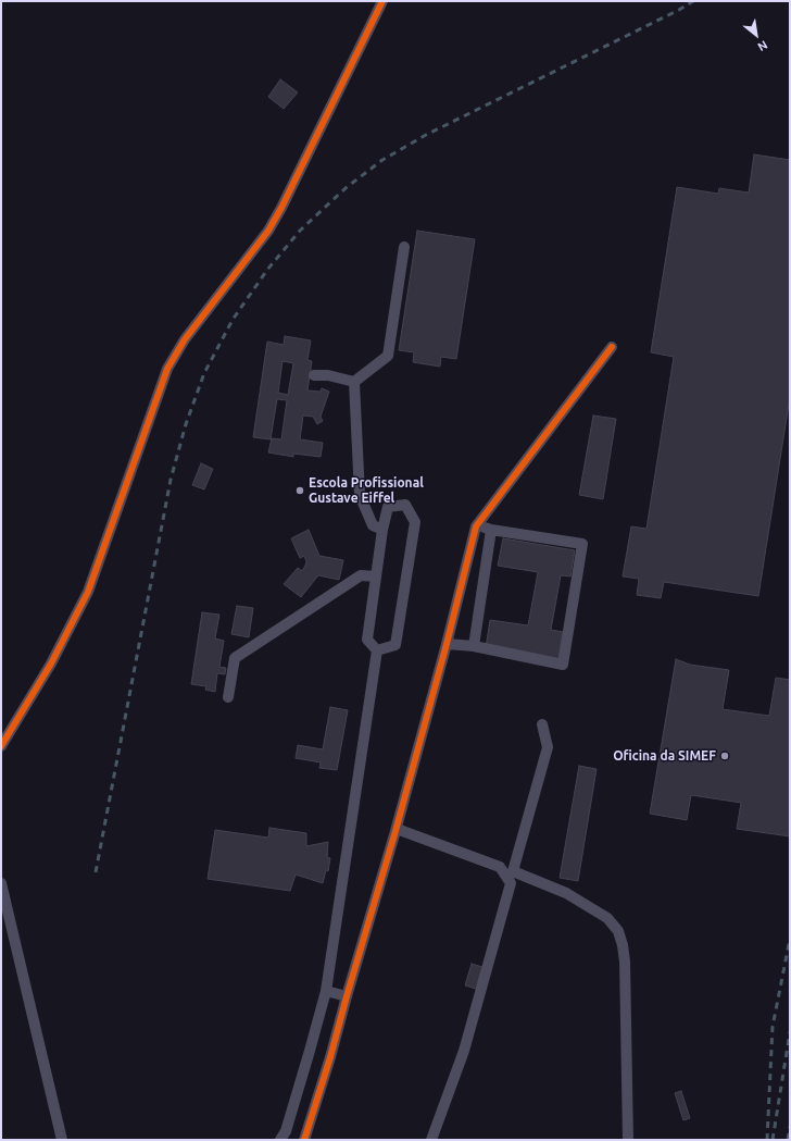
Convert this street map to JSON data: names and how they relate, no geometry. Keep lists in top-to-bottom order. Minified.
{"places":["Escola Profissional Gustave Eiffel","Oficina da SIMEF"],"north":"bottom right"}
